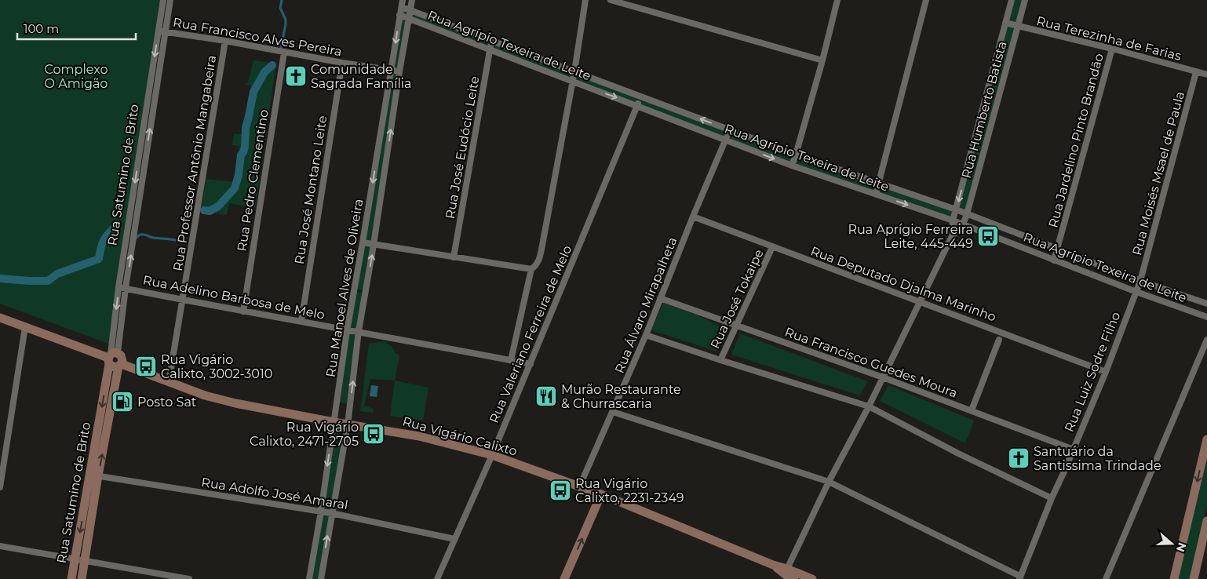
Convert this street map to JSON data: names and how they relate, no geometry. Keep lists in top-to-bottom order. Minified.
{"streets":{"main road":["Rua Satumino de Brito","Rua Vigário Calixto"],"street":["Rua Francisco Alves Pereira","Rua Terezinha de Farias","Rua Agrípio Texeira de Leite","Rua Humberto Batista","Rua Jardelino Pinto Brandão","Rua José Eudócio Leite","Rua Professor Antônio Mangabeira","Rua Moisés Msael de Paula","Rua Pedro Clementino","Rua José Montano Leite","Rua Deputado Djalma Marinho","Rua Manoel Alves de Oliveira","Rua Adelino Barbosa de Melo","Rua José Tokaipe","Rua Álvaro Mirapalheta","Rua Valeriano Ferreira de Melo","Rua Francisco Guedes Moura","Rua Luiz Sodre Filho","Rua Adolfo José Amaral"]},"crossings":[["Rua Francisco Alves Pereira","Rua Professor Antônio Mangabeira"],["Rua Francisco Alves Pereira","Rua Satumino de Brito"],["Rua Francisco Alves Pereira","Rua Pedro Clementino"],["Rua Francisco Alves Pereira","Rua José Montano Leite"],["Rua Francisco Alves Pereira","Rua Manoel Alves de Oliveira"],["Rua Terezinha de Farias","Rua Humberto Batista"],["Rua Terezinha de Farias","Rua Jardelino Pinto Brandão"],["Rua Terezinha de Farias","Rua Moisés Msael de Paula"],["Rua Agrípio Texeira de Leite","Rua Humberto Batista"],["Rua Agrípio Texeira de Leite","Rua Jardelino Pinto Brandão"],["Rua Agrípio Texeira de Leite","Rua José Eudócio Leite"],["Rua Agrípio Texeira de Leite","Rua Moisés Msael de Paula"],["Rua Agrípio Texeira de Leite","Rua Manoel Alves de Oliveira"],["Rua Agrípio Texeira de Leite","Rua Álvaro Mirapalheta"],["Rua Agrípio Texeira de Leite","Rua Valeriano Ferreira de Melo"],["Rua Agrípio Texeira de Leite","Rua Luiz Sodre Filho"],["Rua Professor Antônio Mangabeira","Rua Adelino Barbosa de Melo"],["Rua Moisés Msael de Paula","Rua Luiz Sodre Filho"],["Rua Satumino de Brito","Rua Adelino Barbosa de Melo"],["Rua Satumino de Brito","Rua Adolfo José Amaral"],["Rua Pedro Clementino","Rua Adelino Barbosa de Melo"],["Rua José Montano Leite","Rua Adelino Barbosa de Melo"],["Rua Deputado Djalma Marinho","Rua José Tokaipe"],["Rua Deputado Djalma Marinho","Rua Álvaro Mirapalheta"],["Rua Deputado Djalma Marinho","Rua Luiz Sodre Filho"],["Rua Manoel Alves de Oliveira","Rua Adelino Barbosa de Melo"],["Rua Manoel Alves de Oliveira","Rua Vigário Calixto"],["Rua Manoel Alves de Oliveira","Rua Adolfo José Amaral"],["Rua Adelino Barbosa de Melo","Rua Valeriano Ferreira de Melo"],["Rua José Tokaipe","Rua Francisco Guedes Moura"],["Rua Álvaro Mirapalheta","Rua Francisco Guedes Moura"],["Rua Álvaro Mirapalheta","Rua Vigário Calixto"],["Rua Valeriano Ferreira de Melo","Rua Vigário Calixto"],["Rua Valeriano Ferreira de Melo","Rua Adolfo José Amaral"],["Rua Francisco Guedes Moura","Rua Luiz Sodre Filho"]],"parks":["Complexo O Amigão"],"places":{"church":["Comunidade Sagrada Família","Santuário da Santissima Trindade"],"bus stop":["Rua Aprígio Ferreira Leite, 445-449","Rua Vigário Calixto, 3002-3010","Rua Vigário Calixto, 2471-2705","Rua Vigário Calixto, 2231-2349"],"restaurant":["Murão Restaurante & Churrascaria"],"fuel station":["Posto Sat"]},"scale_bar":"100 m","north":"right"}
